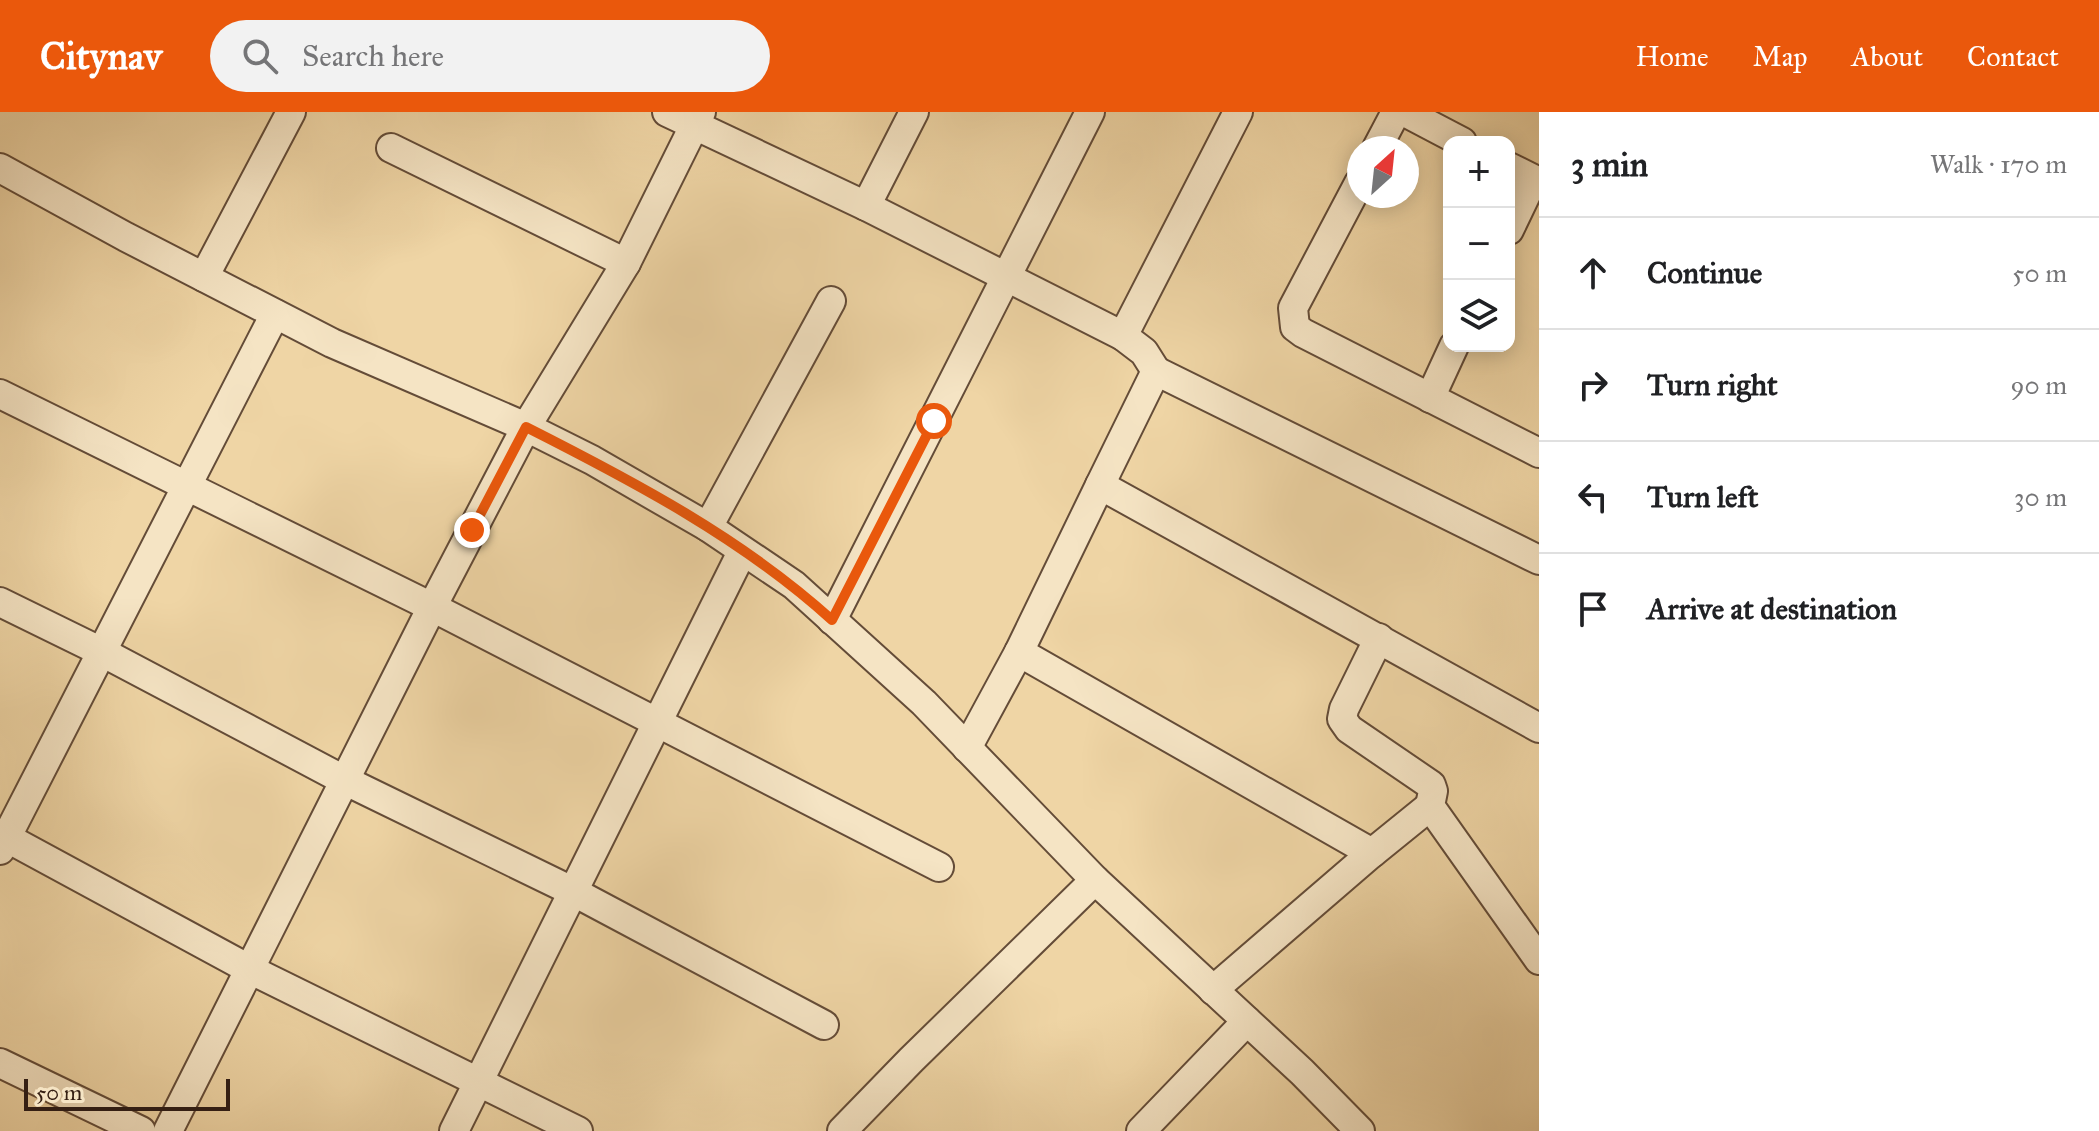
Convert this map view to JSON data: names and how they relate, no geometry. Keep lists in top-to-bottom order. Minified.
{"scale_bar":"50 m","north":"top right","page":{"header":"Citynav","search":"Search here","nav":["Home","Map","About","Contact"],"heading":["3 min","Walk · 170 m"],"map_buttons":["+","−"],"list":[["Continue","50 m"],["Turn right","90 m"],["Turn left","30 m"],"Arrive at destination"],"scale":"50 m"}}
